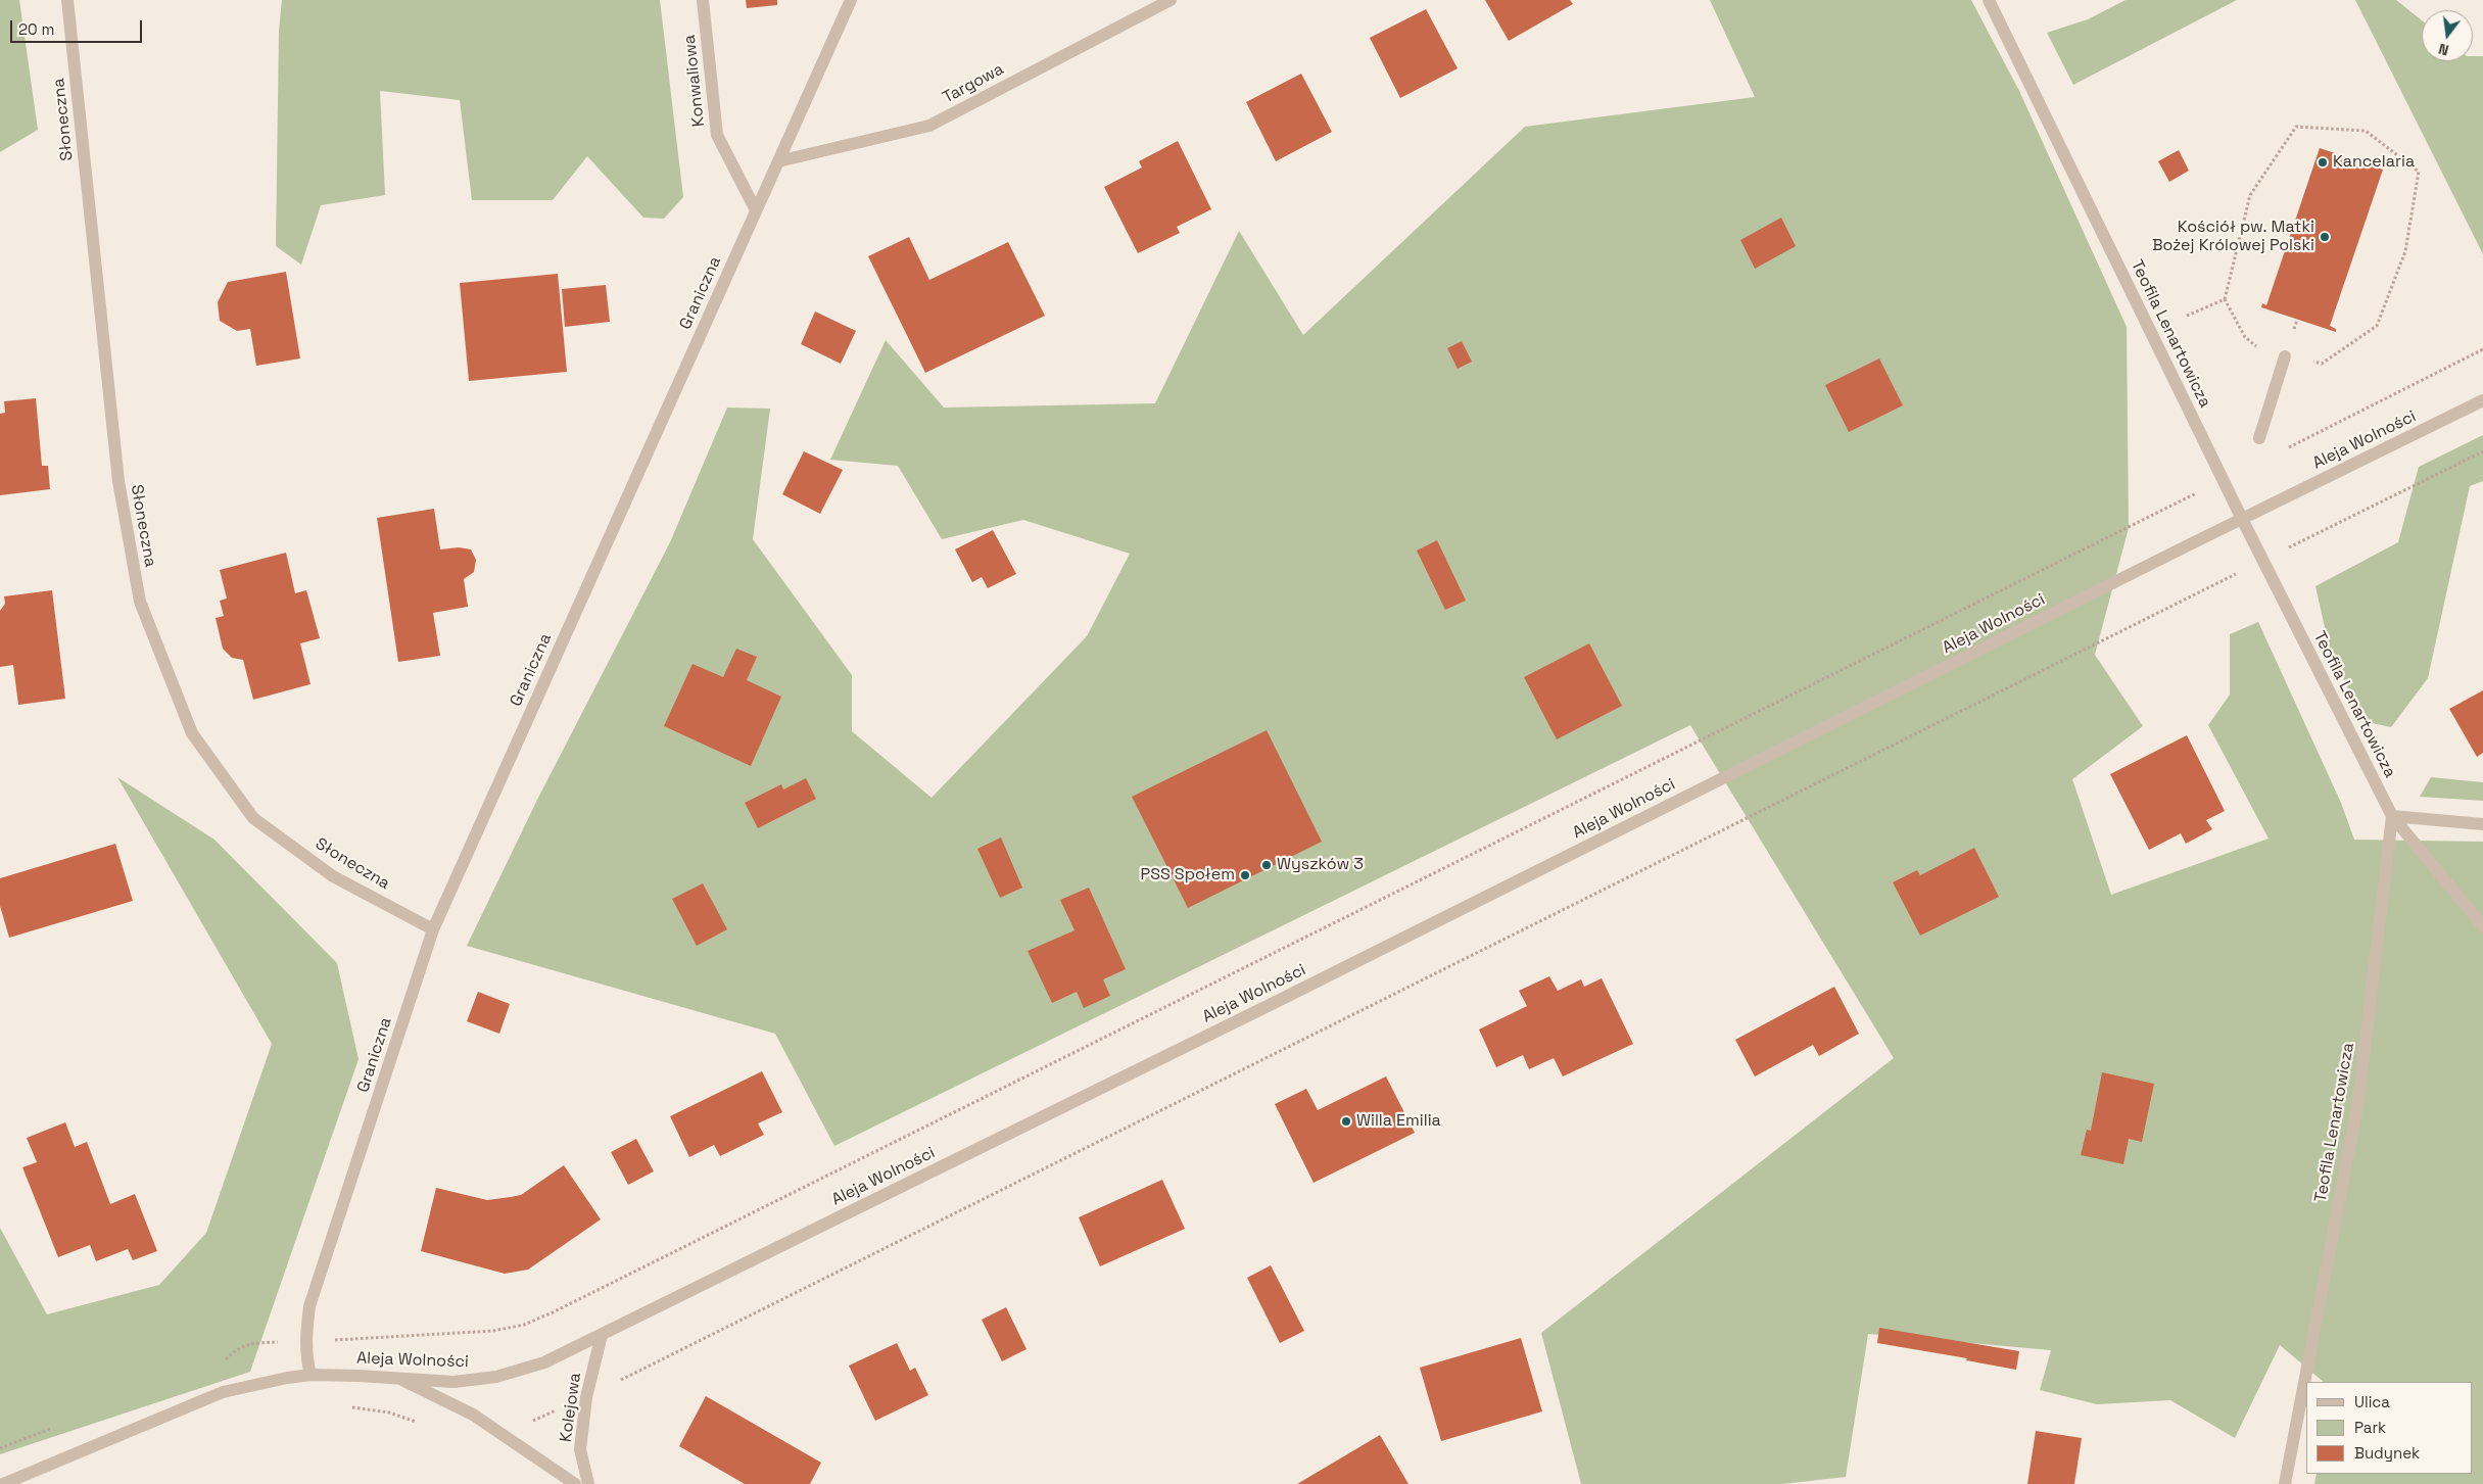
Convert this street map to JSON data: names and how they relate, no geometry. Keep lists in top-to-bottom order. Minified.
{"streets":{"street":["Konwaliowa","Targowa","Słoneczna","Graniczna","Teofila Lenartowicza","Aleja Wolności","Kolejowa"]},"crossings":[["Konwaliowa","Graniczna"],["Targowa","Graniczna"],["Słoneczna","Graniczna"],["Graniczna","Aleja Wolności"],["Teofila Lenartowicza","Aleja Wolności"],["Aleja Wolności","Kolejowa"]],"places":["Kancelaria","Kościół pw. Matki Bożej Królowej Polski","Wyszków 3","PSS Społem","Willa Emilia"],"legend":["Ulica","Park","Budynek"],"scale_bar":"20 m","north":"bottom"}
